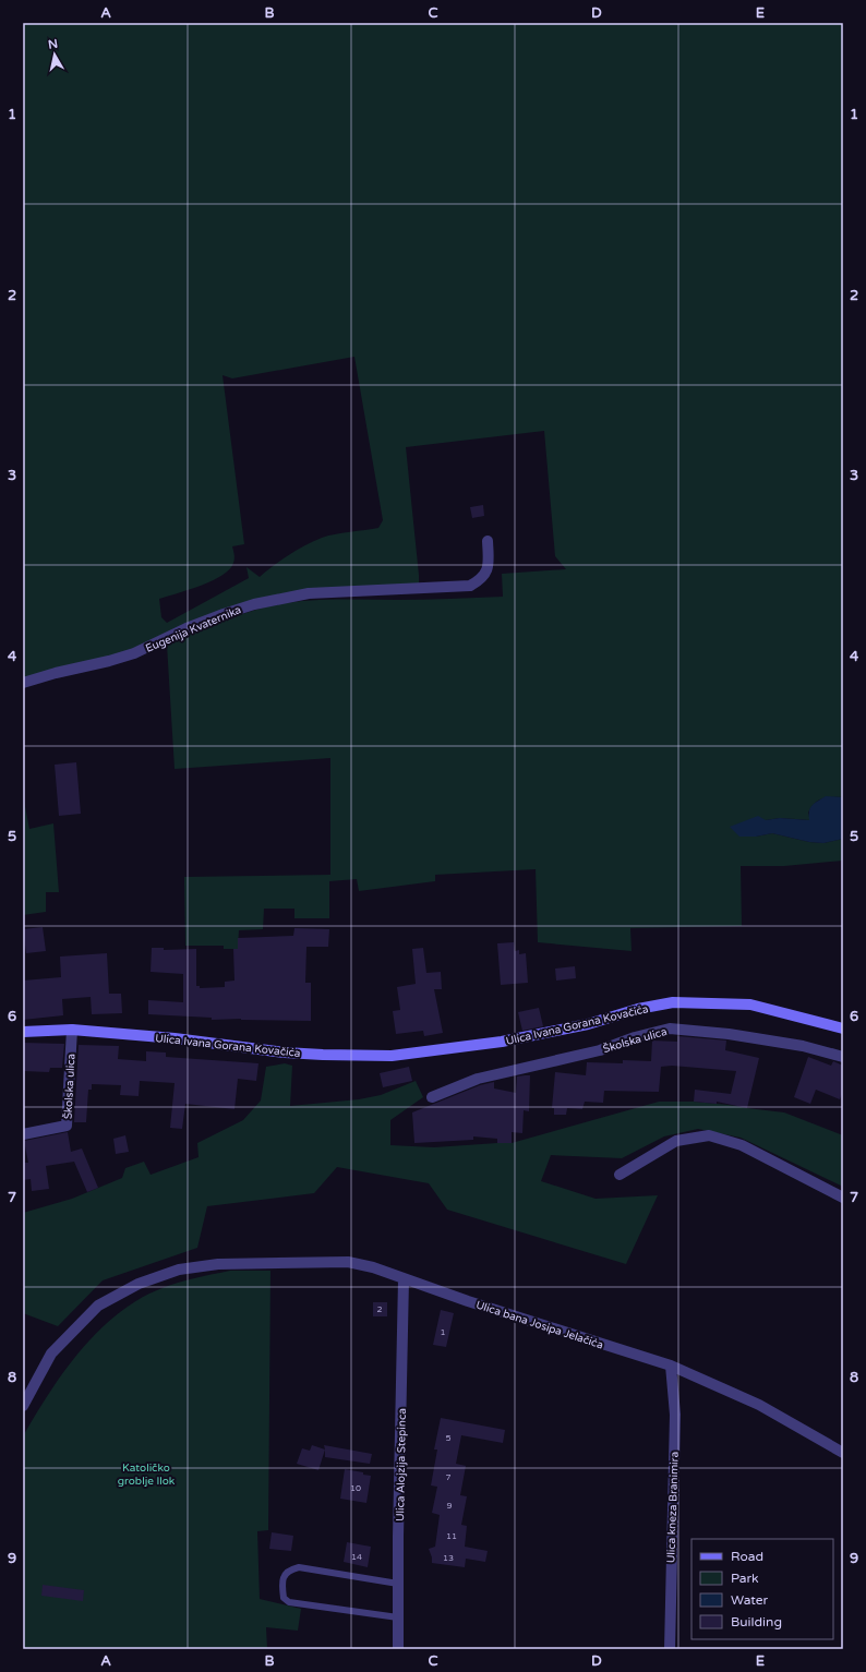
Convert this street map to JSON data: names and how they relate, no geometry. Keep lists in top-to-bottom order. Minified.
{"streets":{"main road":["Ulica Ivana Gorana Kovačića"],"street":["Eugenija Kvaternika","Školska ulica","Ulica bana Josipa Jelačića","Ulica Alojzija Stepinca","Ulica kneza Branimira"]},"crossings":[["Ulica Ivana Gorana Kovačića","Školska ulica"],["Ulica bana Josipa Jelačića","Ulica Alojzija Stepinca"],["Ulica bana Josipa Jelačića","Ulica kneza Branimira"]],"parks":["Katoličko groblje Ilok"],"house_numbers":["2","1","5","7","10","9","11","14","13"],"legend":["Road","Park","Water","Building"],"north":"top","grid":{"columns":["A","B","C","D","E"],"rows":["1","2","3","4","5","6","7","8","9"]}}
